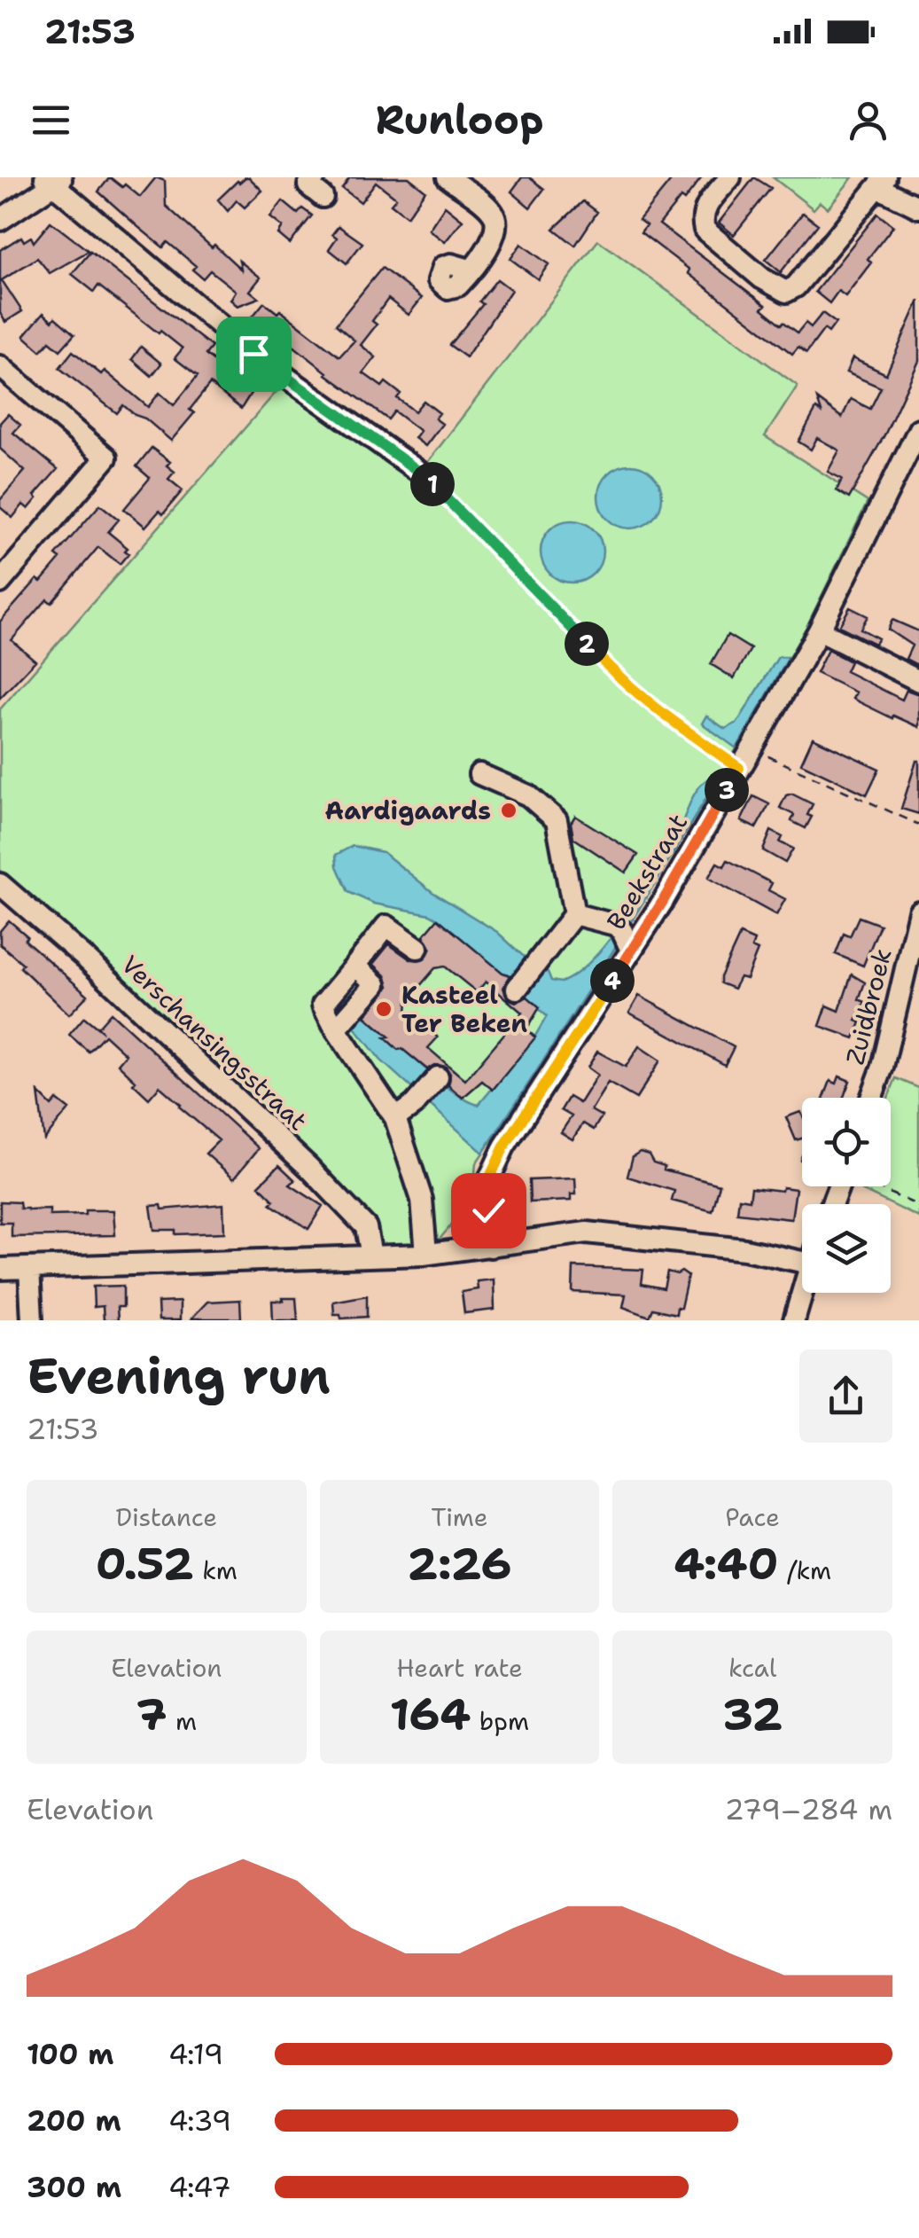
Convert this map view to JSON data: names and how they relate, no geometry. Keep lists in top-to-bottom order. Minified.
{"streets":{"street":["Beekstraat","Zuidbroek","Verschansingsstraat"]},"places":["Aardigaards","Kasteel Ter Beken"],"page":{"status":"21:53","header":"Runloop","pins":["1","2","3","4"],"heading":["Evening run","21:53"],"stats":[["Distance","0.52 km"],["Time","2:26"],["Pace","4:40 /km"],["Elevation","7 m"],["Heart rate","164 bpm"],["kcal","32"]],"chart":["Elevation","279–284 m"],"list":[{"name":"100 m","note":"4:19"},{"name":"200 m","note":"4:39"},{"name":"300 m","note":"4:47"}]}}
